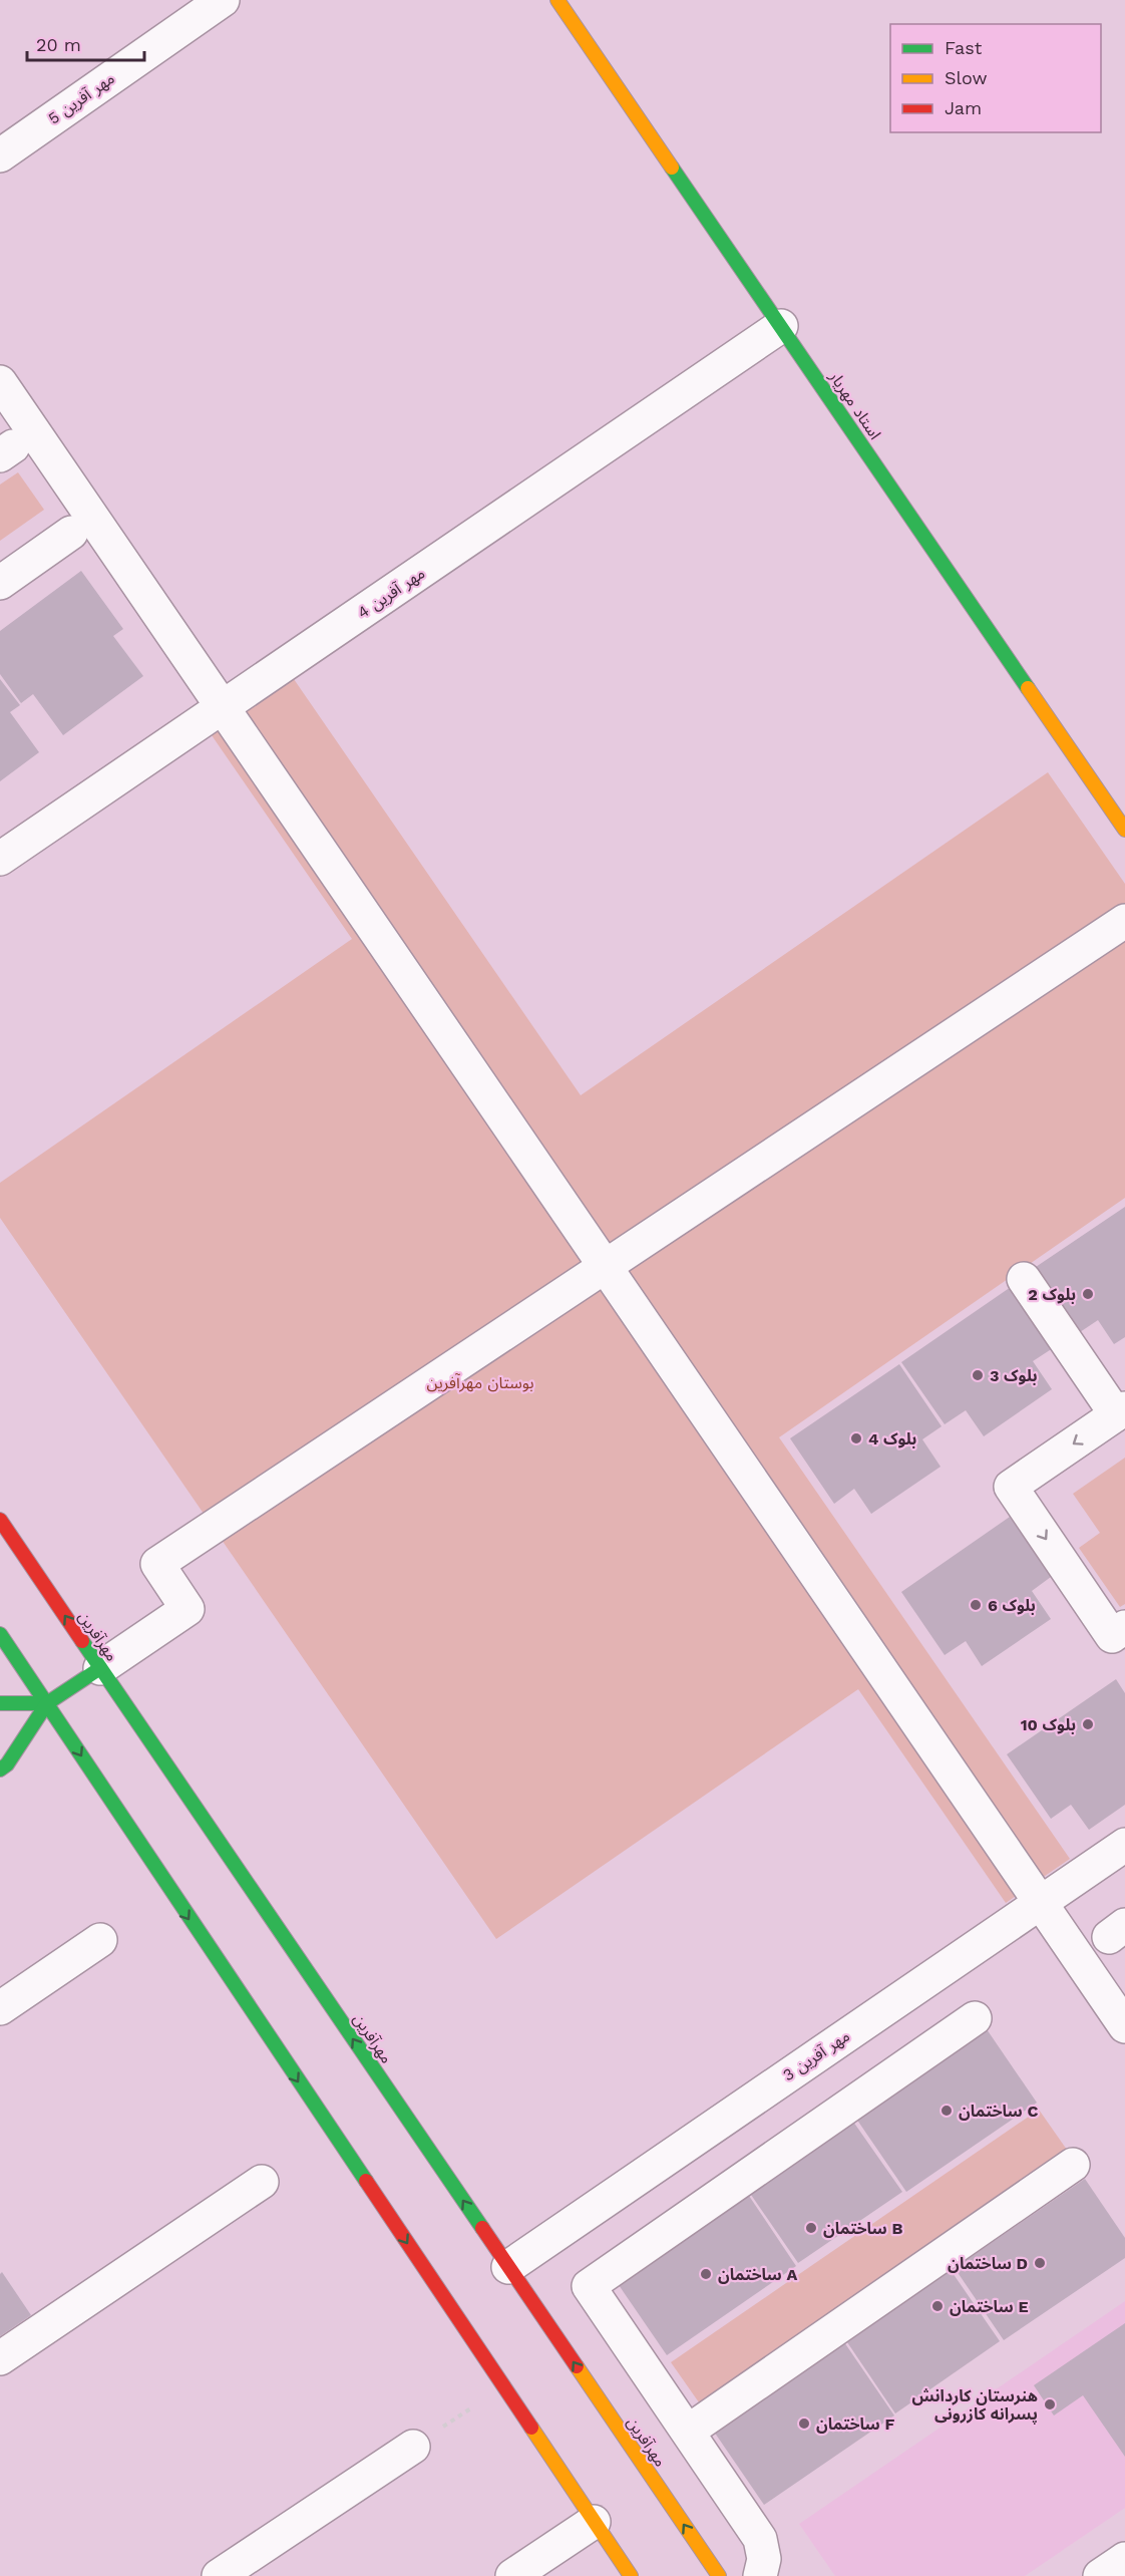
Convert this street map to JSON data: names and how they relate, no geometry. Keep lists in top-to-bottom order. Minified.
{"streets":{"main road":["استاد مهریار","مهرآفرین"],"street":["مهر آفرین 5","مهر آفرین 4","مهر آفرین 3"]},"crossings":[["استاد مهریار","مهر آفرین 4"],["مهرآفرین","مهر آفرین 3"]],"parks":["بوستان مهرآفرین"],"places":["بلوک 2","بلوک 3","بلوک 4","بلوک 6","بلوک 10","ساختمان C","ساختمان B","ساختمان D","ساختمان A","ساختمان E","هنرستان کاردانش پسرانه کازرونی","ساختمان F"],"legend":["Fast","Slow","Jam"],"scale_bar":"20 m"}
